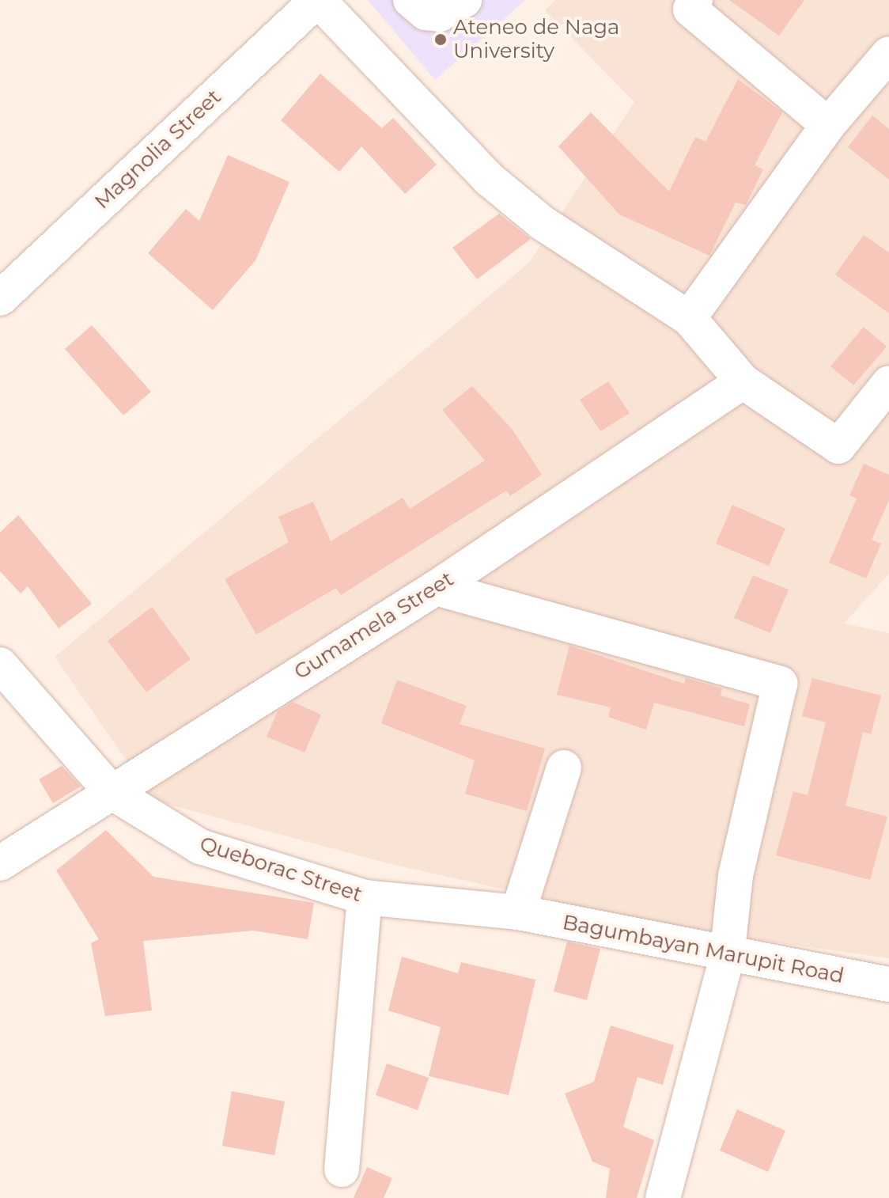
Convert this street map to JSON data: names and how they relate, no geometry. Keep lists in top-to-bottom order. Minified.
{"streets":{"street":["Magnolia Street","Gumamela Street","Queborac Street","Bagumbayan Marupit Road"]},"crossings":[["Gumamela Street","Queborac Street"],["Queborac Street","Bagumbayan Marupit Road"]],"places":["Ateneo de Naga University"]}
